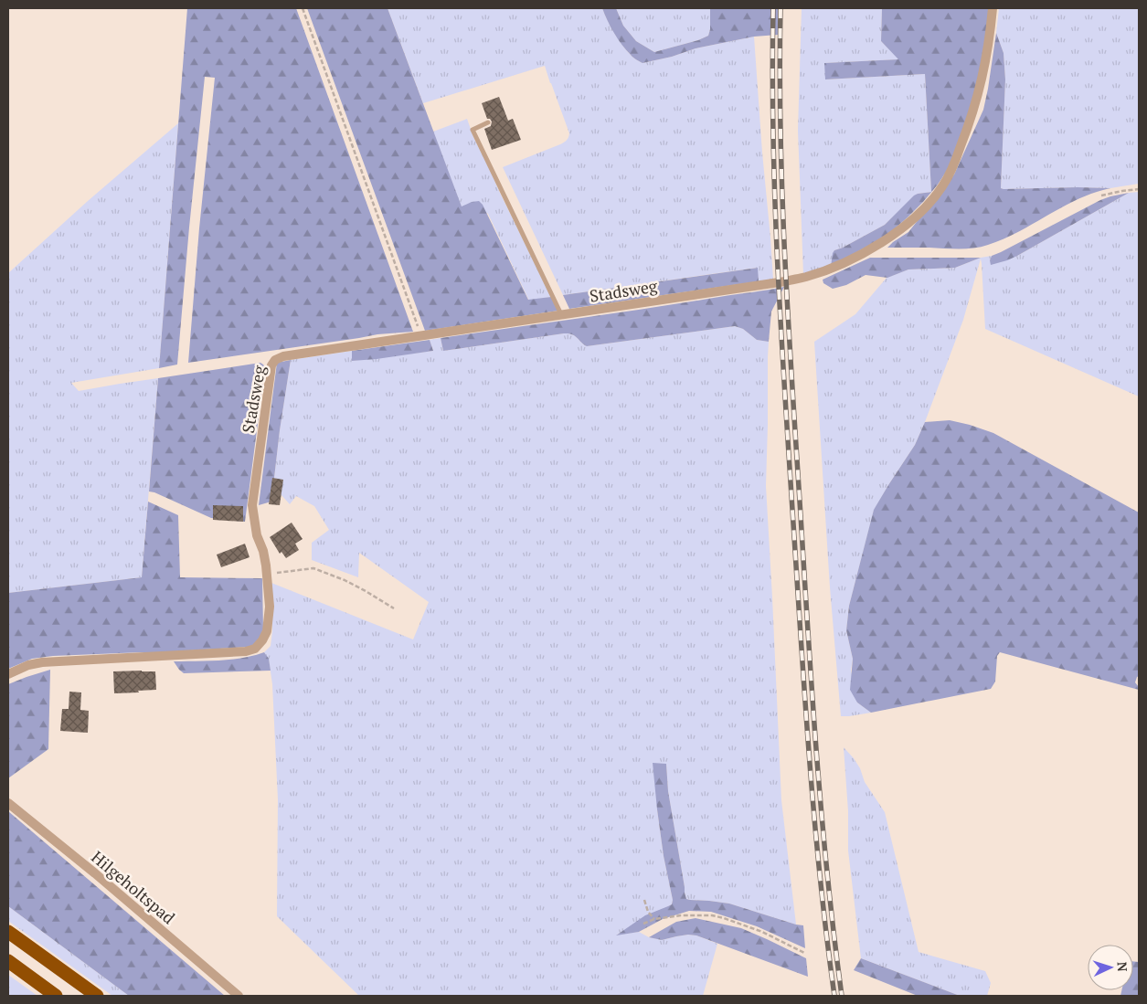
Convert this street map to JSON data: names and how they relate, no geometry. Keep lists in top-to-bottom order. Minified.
{"streets":{"street":["Stadsweg","Hilgeholtspad"]},"north":"right"}
